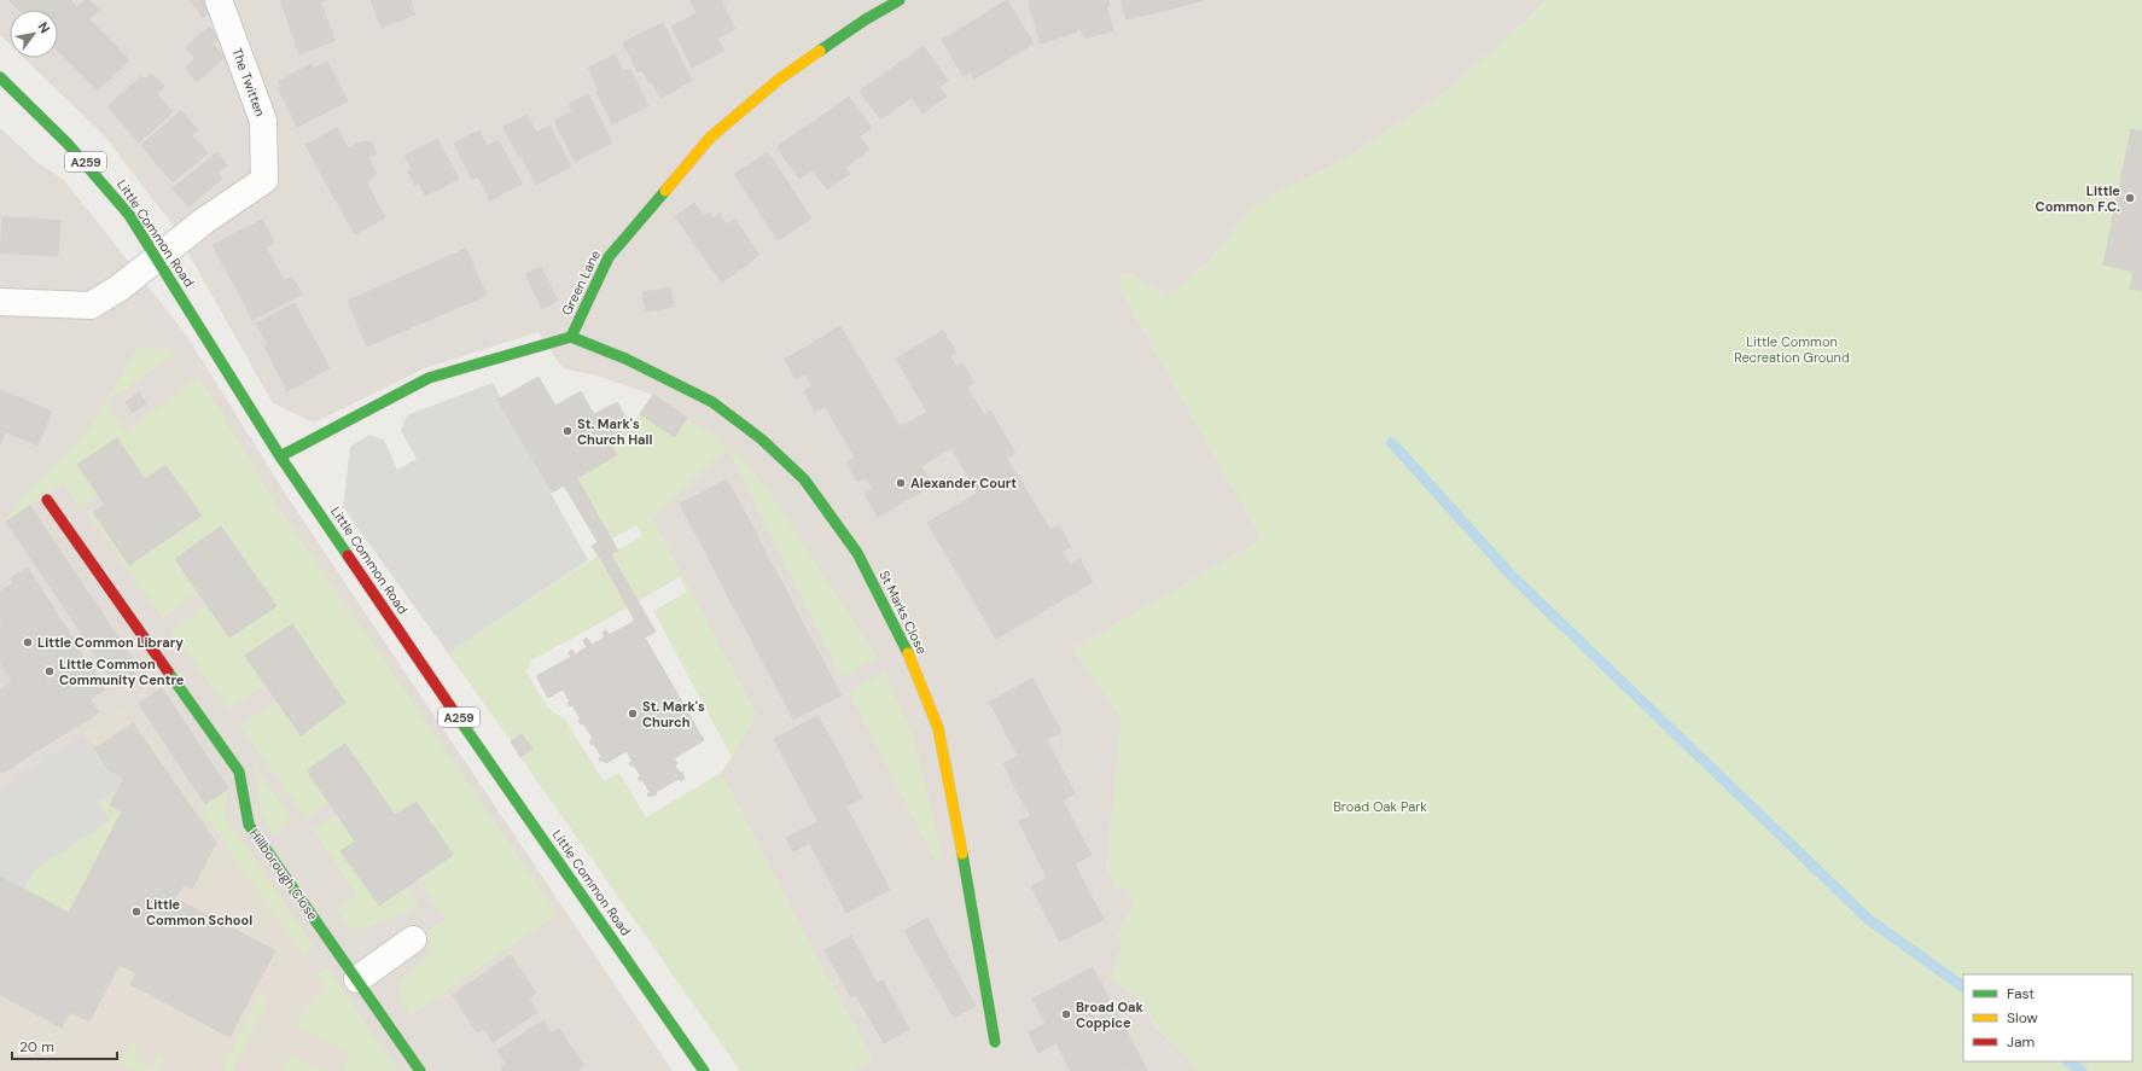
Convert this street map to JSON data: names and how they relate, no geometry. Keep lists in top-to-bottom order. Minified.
{"streets":{"main road":["A259","Little Common Road","Green Lane","St Marks Close","Hillborough Close"],"street":["The Twitten"]},"crossings":[["The Twitten","Little Common Road"],["Little Common Road","Green Lane"],["Green Lane","St Marks Close"]],"parks":["Little Common Recreation Ground","Broad Oak Park"],"places":["Little Common F.C.","St. Mark's Church Hall","Alexander Court","Little Common Library","Little Common Community Centre","St. Mark's Church","Little Common School","Broad Oak Coppice"],"legend":["Fast","Slow","Jam"],"scale_bar":"20 m","north":"top right"}
